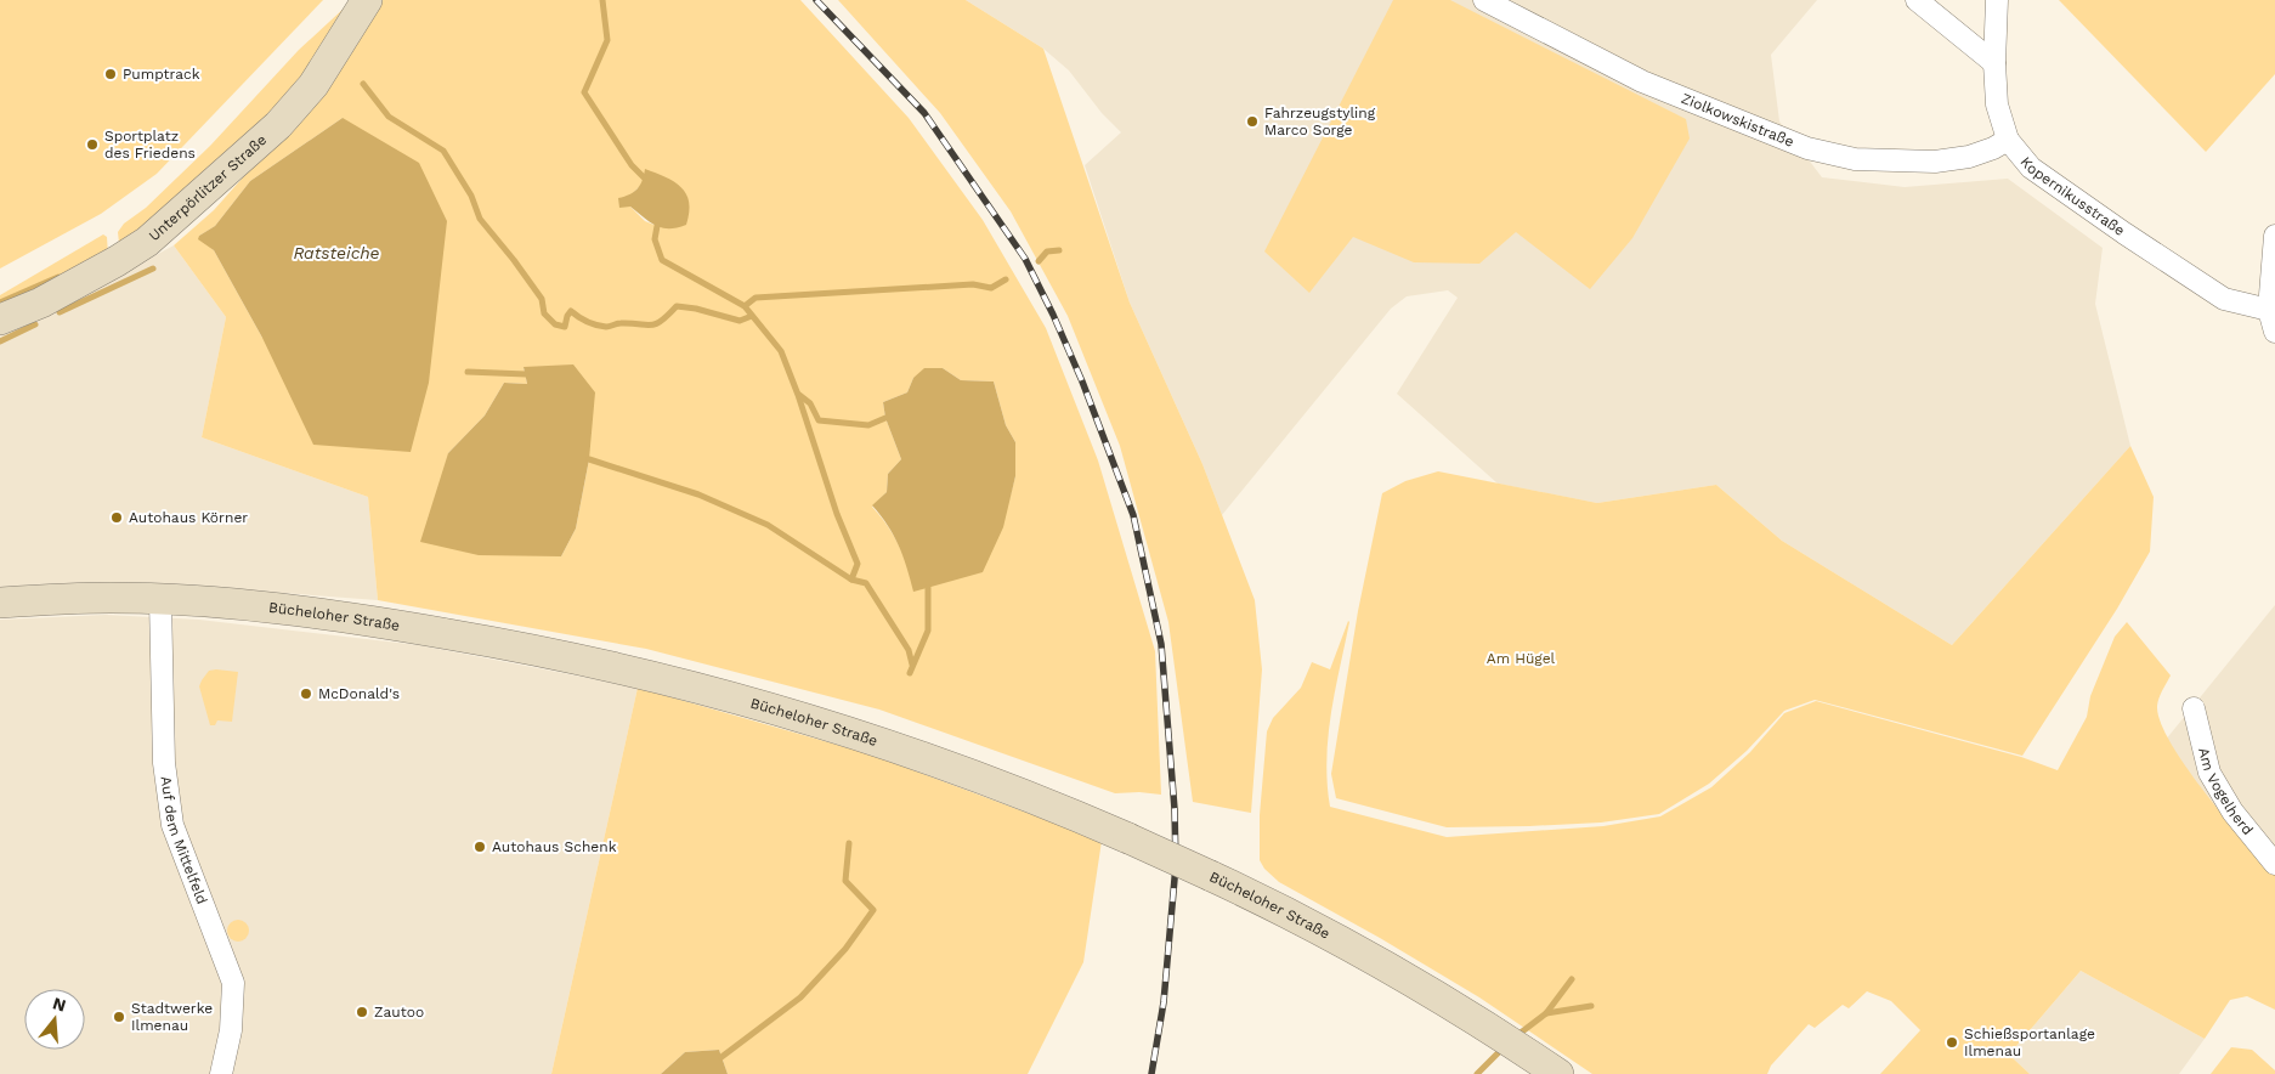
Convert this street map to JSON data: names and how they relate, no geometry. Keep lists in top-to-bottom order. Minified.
{"streets":{"main road":["Unterpörlitzer Straße","Bücheloher Straße"],"street":["Ziolkowskistraße","Kopernikusstraße","Am Vogelherd","Auf dem Mittelfeld"]},"crossings":[["Ziolkowskistraße","Kopernikusstraße"],["Bücheloher Straße","Auf dem Mittelfeld"]],"water":["Ratsteiche"],"parks":["Am Hügel"],"places":["Pumptrack","Fahrzeugstyling Marco Sorge","Sportplatz des Friedens","Autohaus Körner","McDonald's","Autohaus Schenk","Zautoo","Stadtwerke Ilmenau","Schießsportanlage Ilmenau"],"north":"top"}
